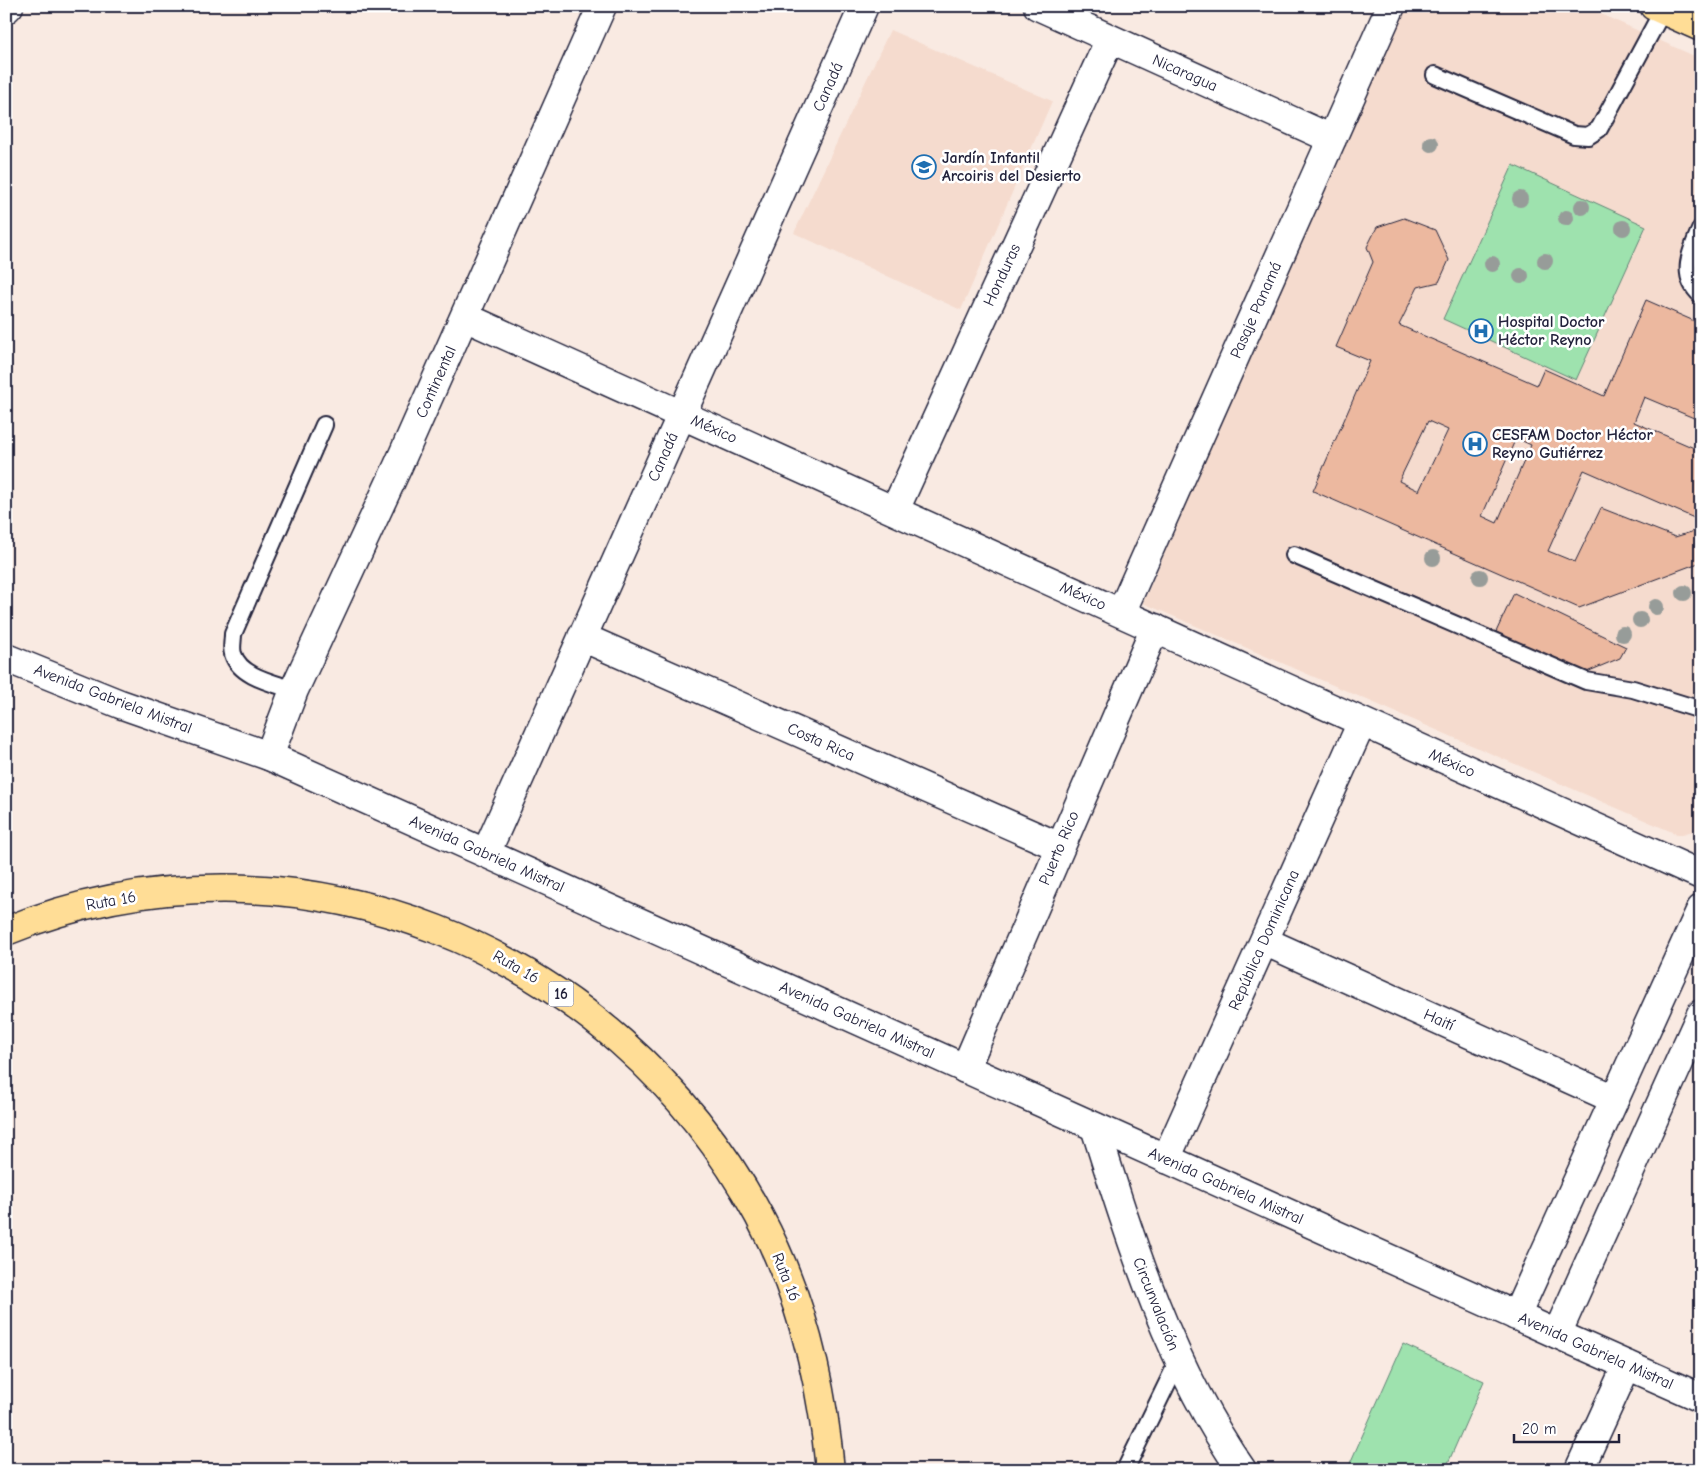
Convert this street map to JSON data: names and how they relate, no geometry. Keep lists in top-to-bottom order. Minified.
{"streets":{"main road":["Ruta 16","16"],"street":["Nicaragua","Canadá","Honduras","Pasaje Panamá","Continental","México","Avenida Gabriela Mistral","Costa Rica","Puerto Rico","República Dominicana","Haití","Circunvalación"]},"crossings":[["Nicaragua","Honduras"],["Nicaragua","Pasaje Panamá"],["Canadá","México"],["Canadá","Avenida Gabriela Mistral"],["Canadá","Costa Rica"],["Honduras","México"],["Pasaje Panamá","México"],["Continental","México"],["Continental","Avenida Gabriela Mistral"],["México","Puerto Rico"],["México","República Dominicana"],["Avenida Gabriela Mistral","Puerto Rico"],["Avenida Gabriela Mistral","República Dominicana"],["Avenida Gabriela Mistral","Circunvalación"],["Costa Rica","Puerto Rico"],["República Dominicana","Haití"]],"places":{"school or university":["Jardín Infantil Arcoiris del Desierto"],"hospital":["Hospital Doctor Héctor Reyno","CESFAM Doctor Héctor Reyno Gutiérrez"]},"scale_bar":"20 m"}
